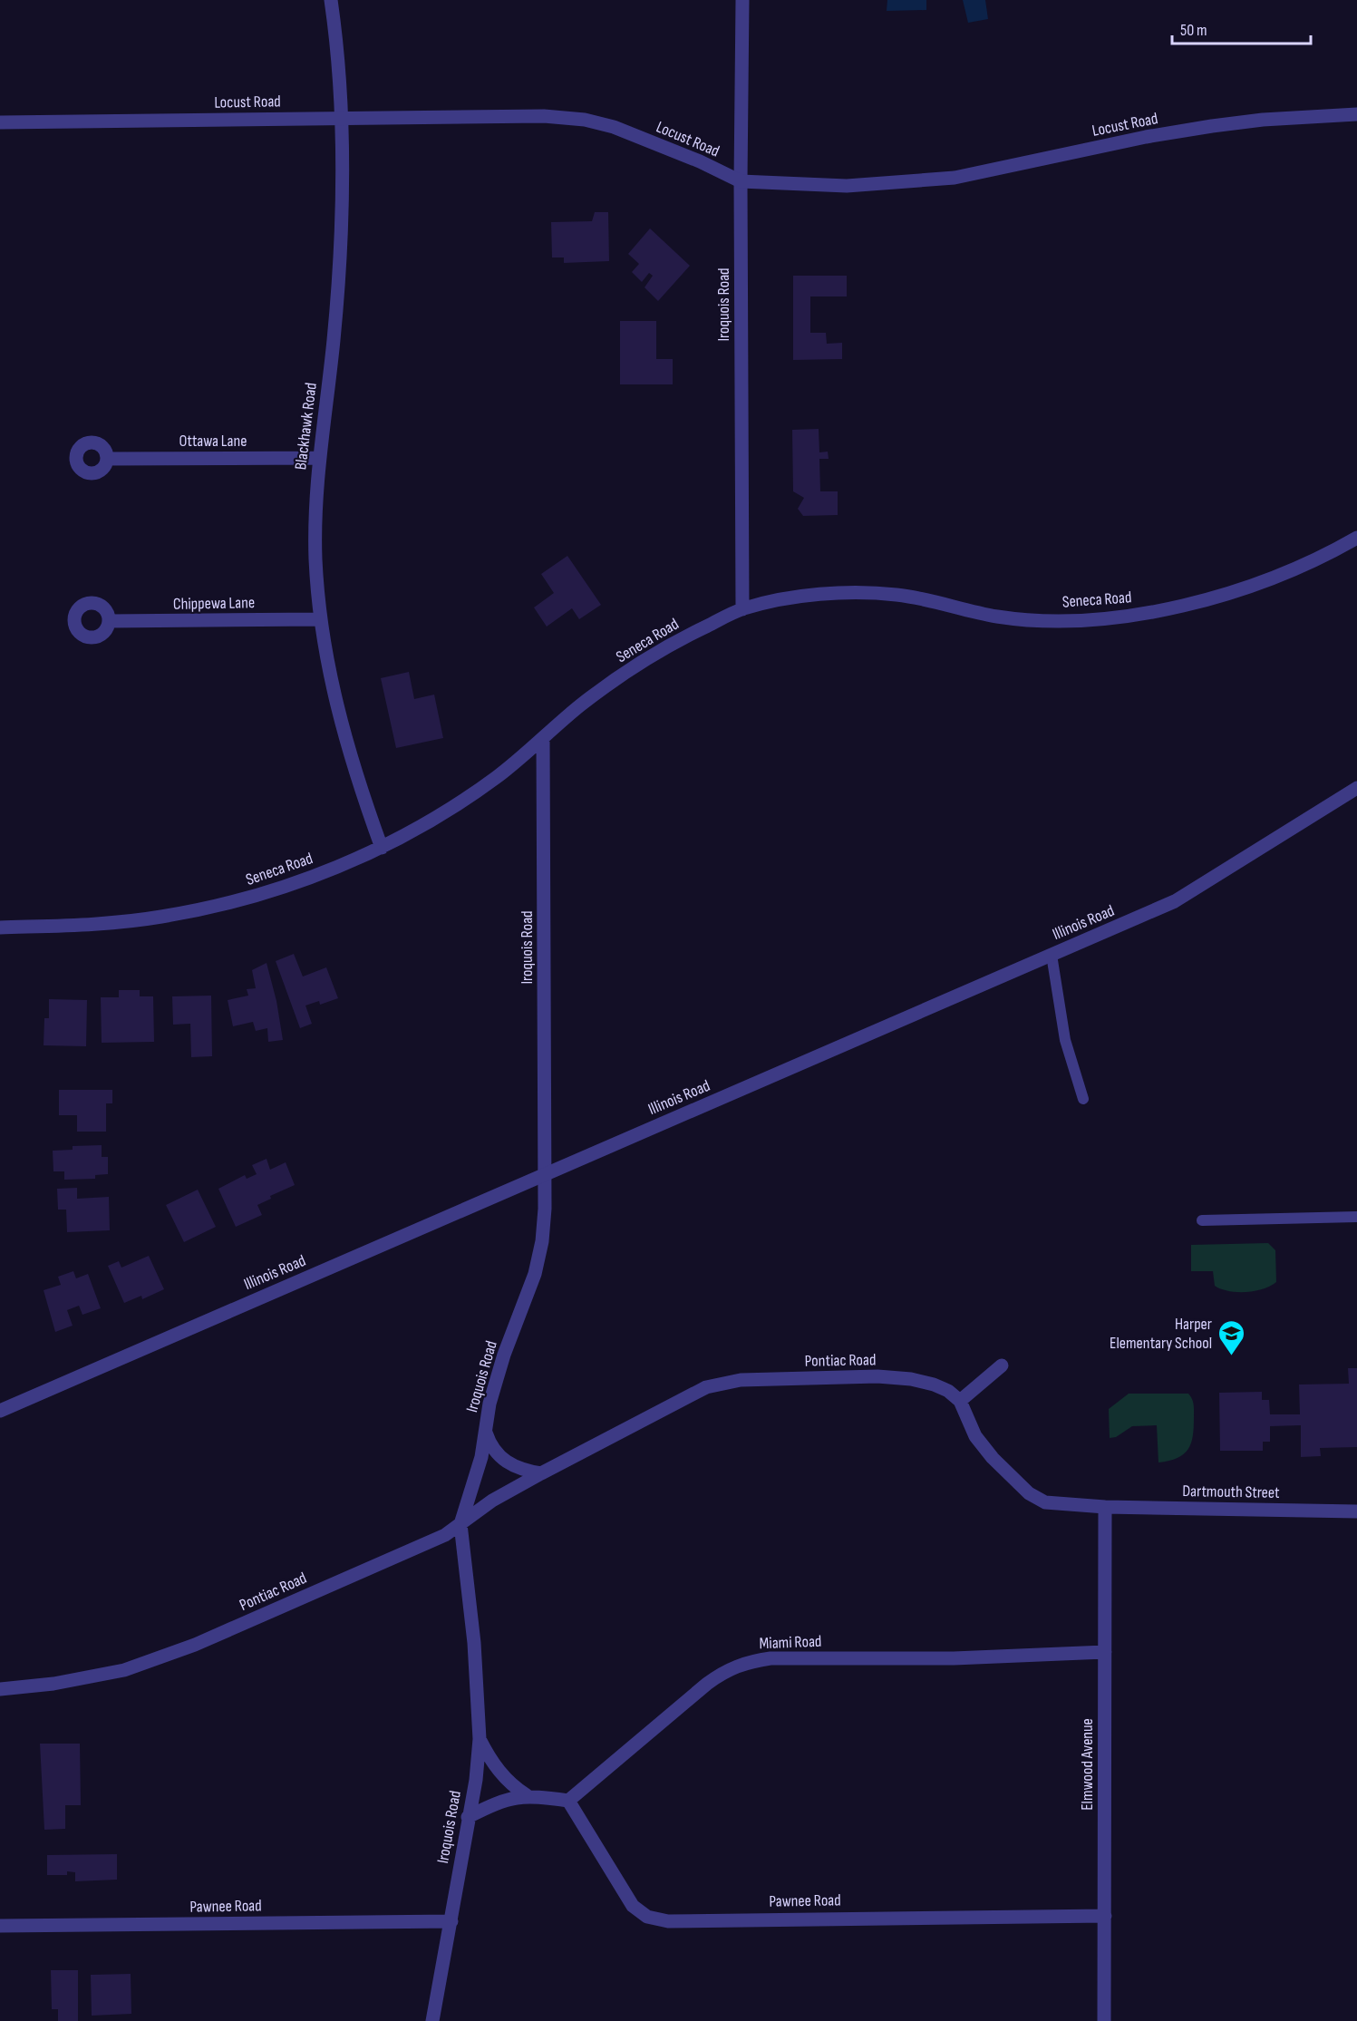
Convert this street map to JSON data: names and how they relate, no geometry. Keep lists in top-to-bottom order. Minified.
{"streets":{"street":["Locust Road","Iroquois Road","Blackhawk Road","Ottawa Lane","Seneca Road","Chippewa Lane","Illinois Road","Pontiac Road","Dartmouth Street","Miami Road","Elmwood Avenue","Pawnee Road"]},"crossings":[["Locust Road","Iroquois Road"],["Locust Road","Blackhawk Road"],["Iroquois Road","Seneca Road"],["Iroquois Road","Illinois Road"],["Iroquois Road","Pontiac Road"],["Iroquois Road","Pawnee Road"],["Blackhawk Road","Ottawa Lane"],["Blackhawk Road","Seneca Road"],["Blackhawk Road","Chippewa Lane"],["Dartmouth Street","Elmwood Avenue"],["Miami Road","Elmwood Avenue"],["Miami Road","Pawnee Road"],["Elmwood Avenue","Pawnee Road"]],"places":{"school or university":["Harper Elementary School"]},"scale_bar":"50 m"}
